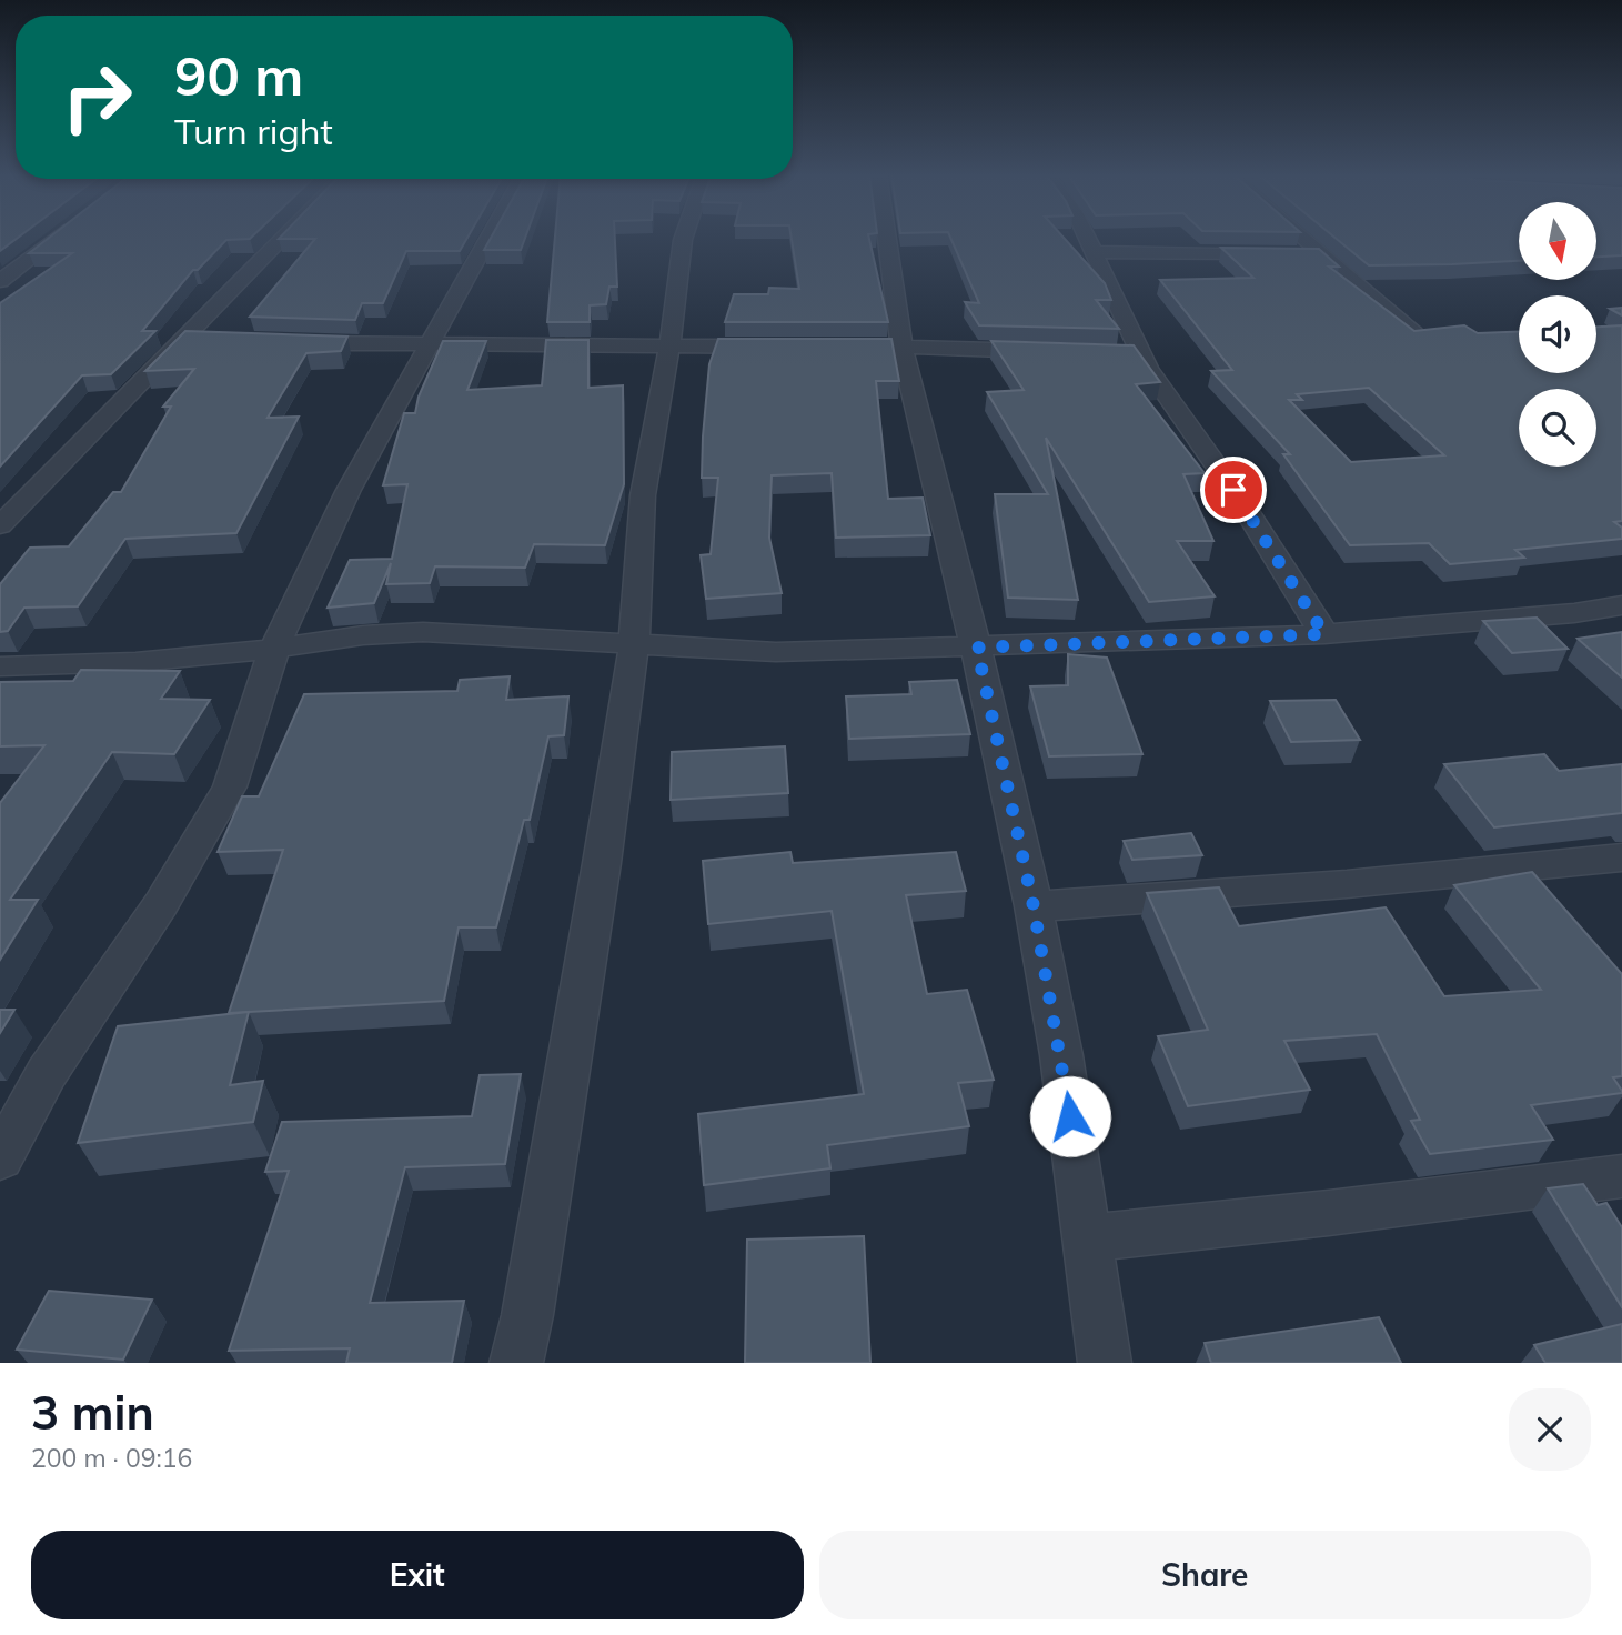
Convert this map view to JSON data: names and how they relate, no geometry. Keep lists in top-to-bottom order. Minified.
{"north":"bottom","page":{"turn":["90 m","Turn right"],"heading":["3 min","200 m · 09:16"],"buttons":["Exit","Share"]}}
